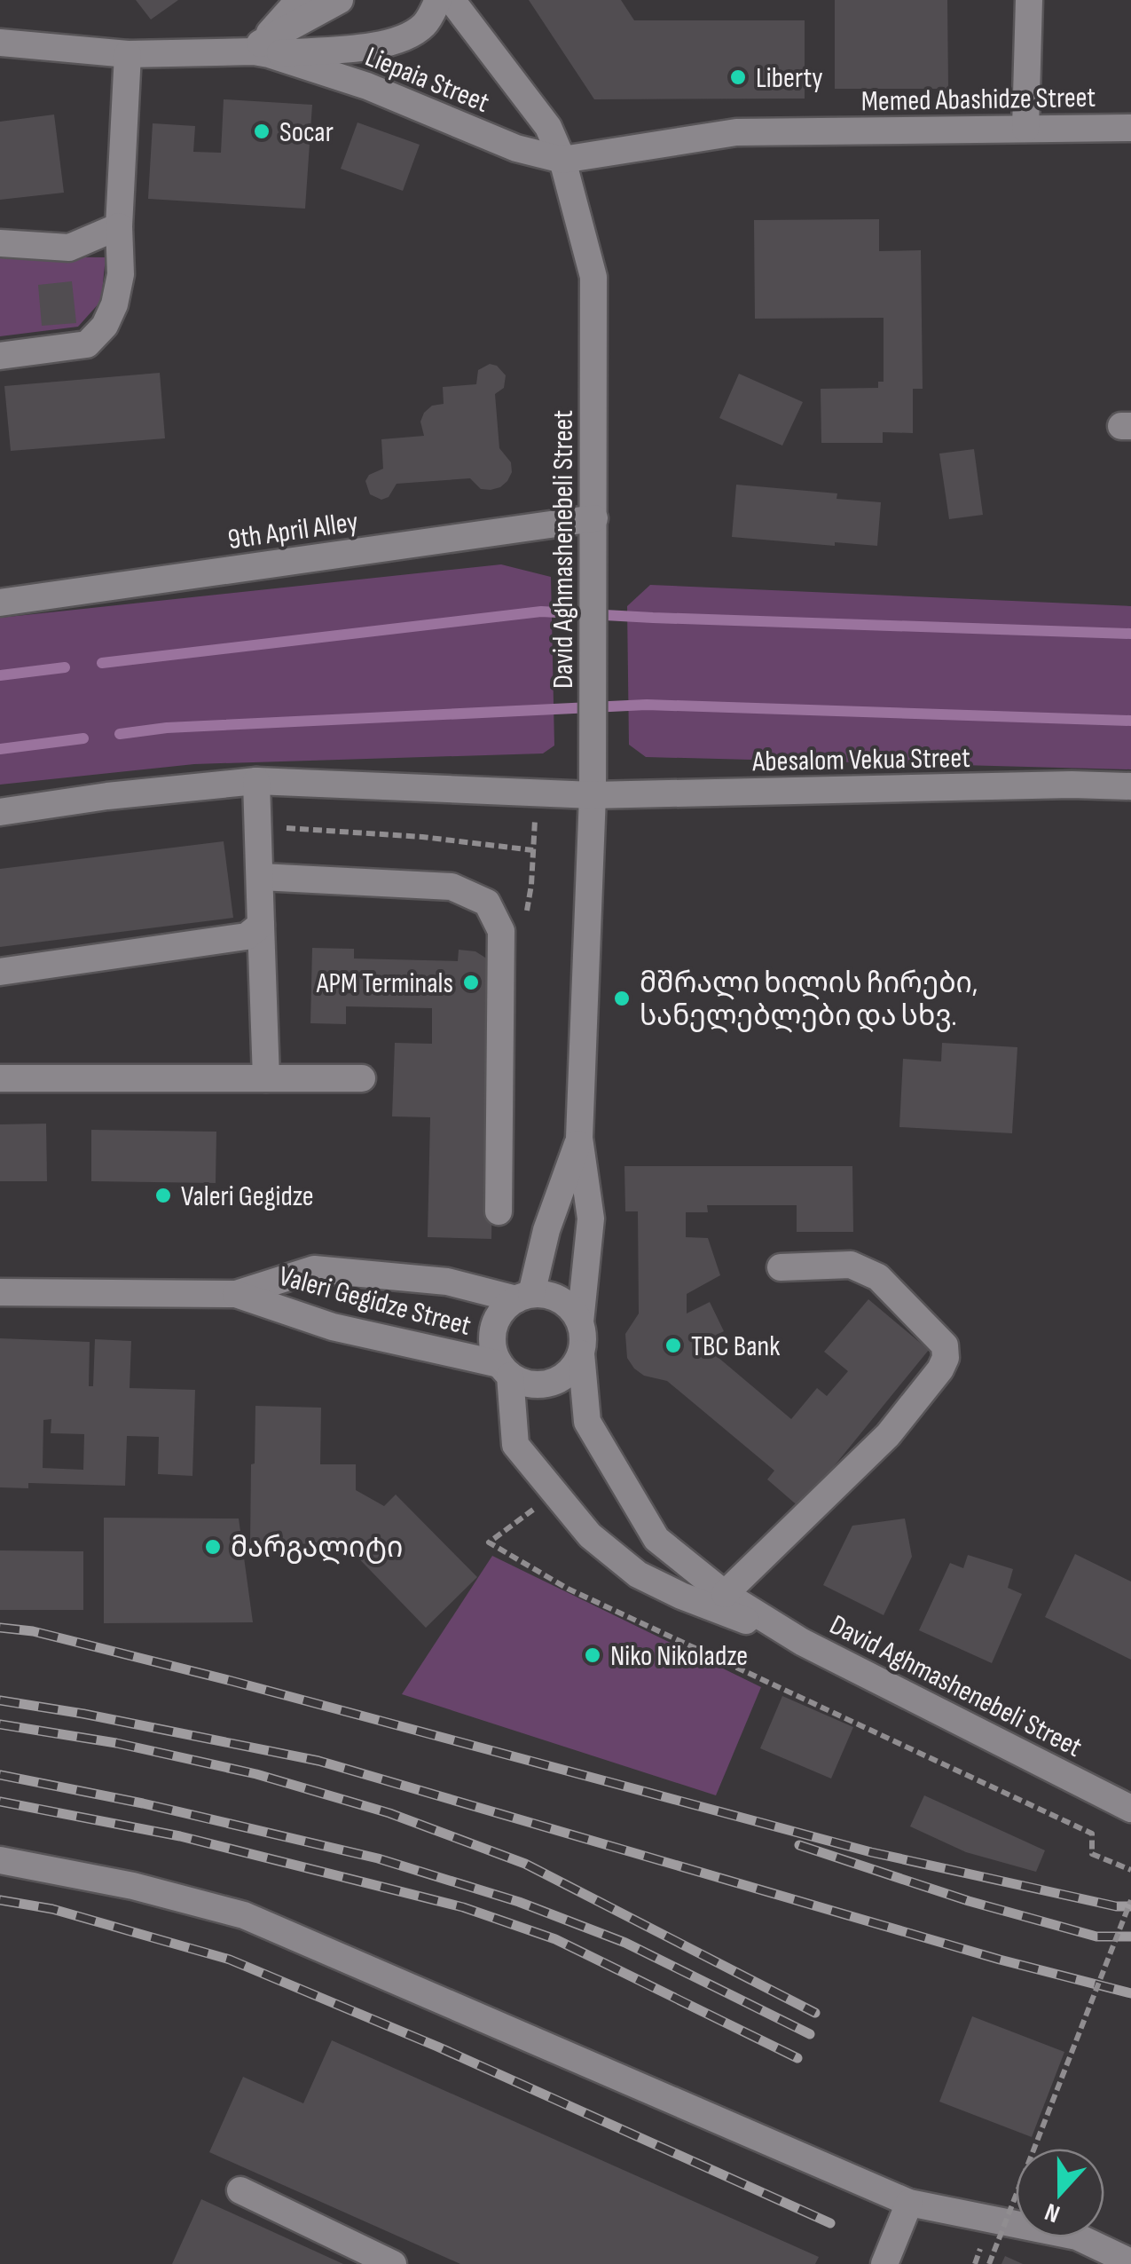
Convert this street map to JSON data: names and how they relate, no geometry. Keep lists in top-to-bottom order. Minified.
{"streets":{"street":["Liepaia Street","Memed Abashidze Street","9th April Alley","David Aghmashenebeli Street","Abesalom Vekua Street","Valeri Gegidze Street"]},"crossings":[["Liepaia Street","Memed Abashidze Street"],["Liepaia Street","David Aghmashenebeli Street"],["Memed Abashidze Street","David Aghmashenebeli Street"],["9th April Alley","David Aghmashenebeli Street"],["David Aghmashenebeli Street","Abesalom Vekua Street"],["David Aghmashenebeli Street","Valeri Gegidze Street"]],"places":["Liberty","Socar","APM Terminals","მშრალი ხილის ჩირები, სანელებლები და სხვ.","Valeri Gegidze","TBC Bank","მარგალიტი","Niko Nikoladze"],"north":"bottom"}
